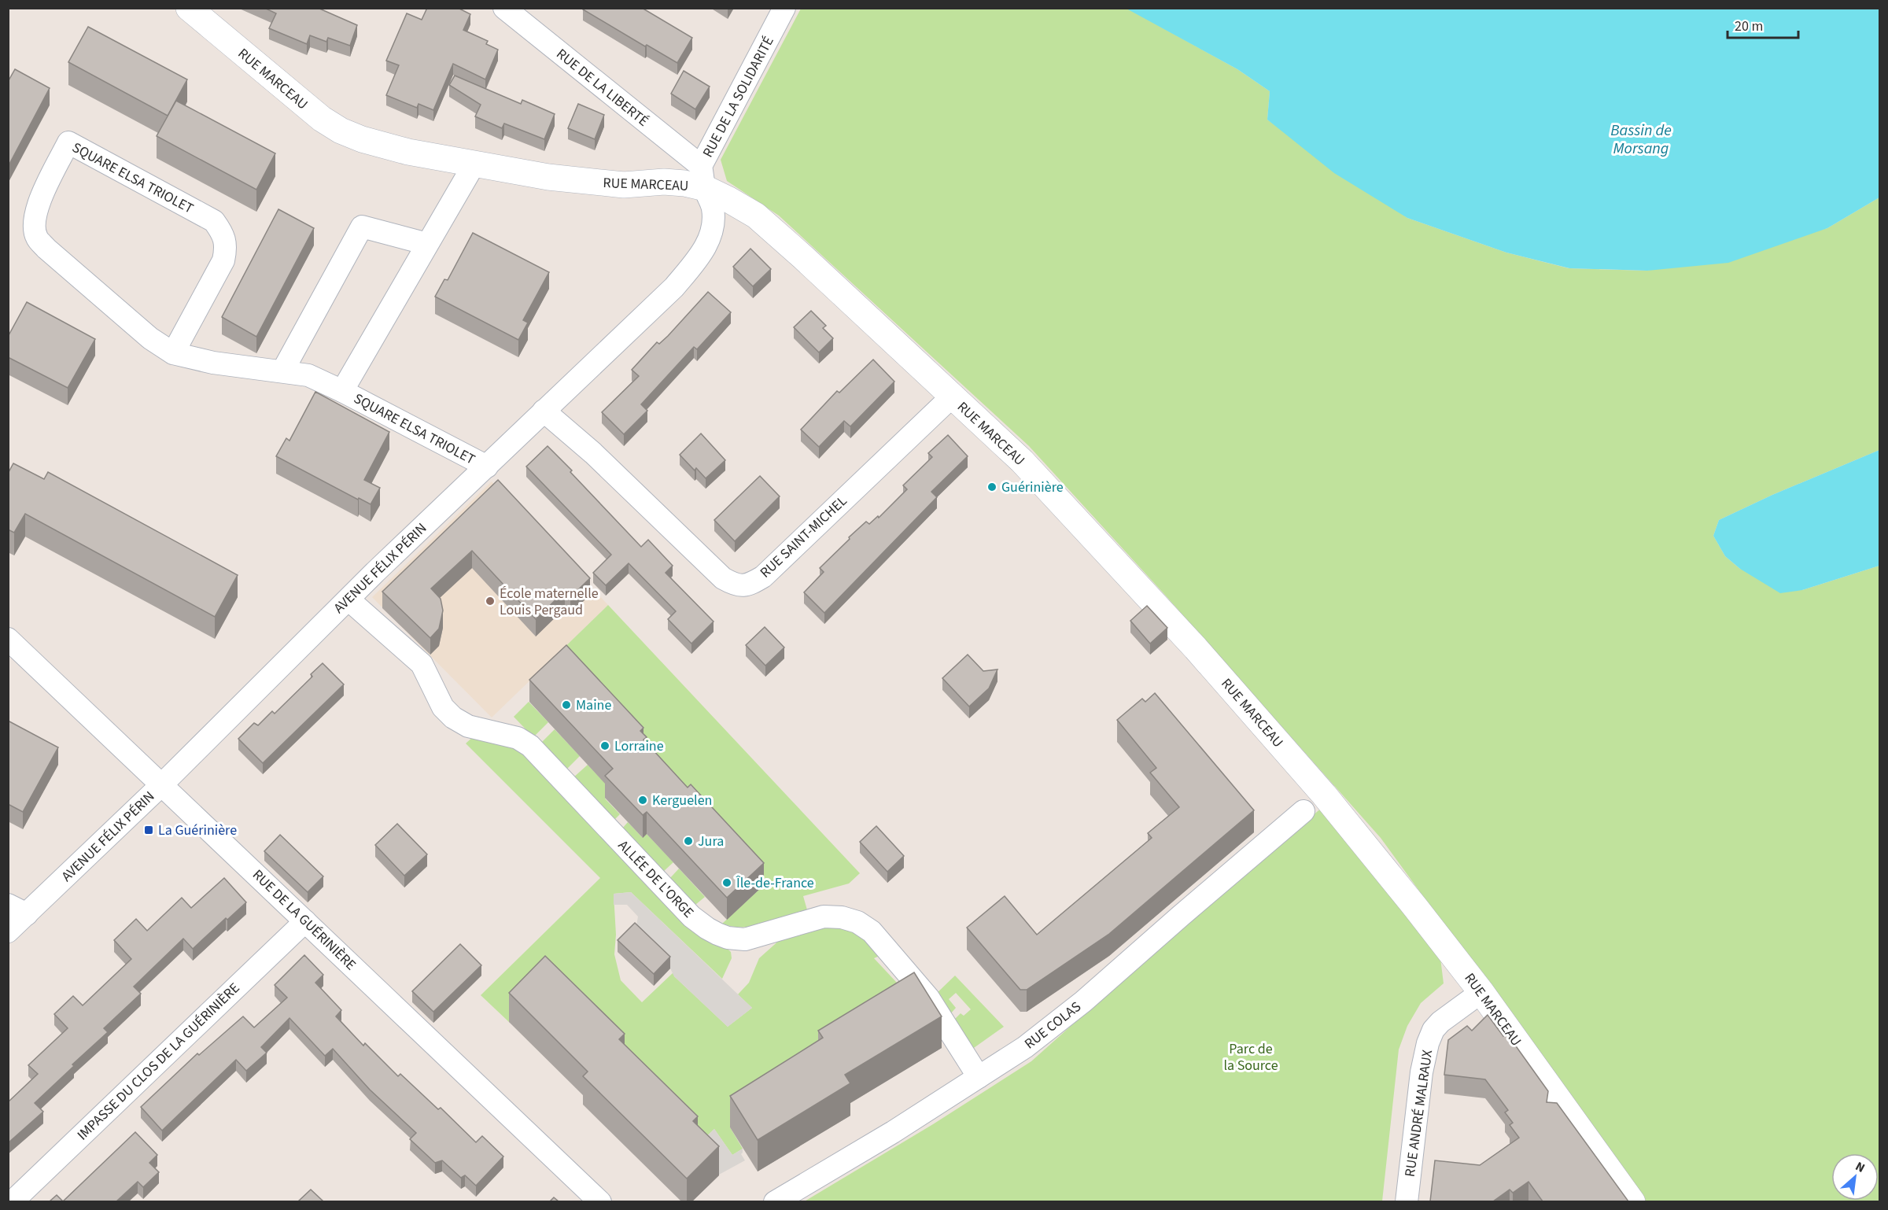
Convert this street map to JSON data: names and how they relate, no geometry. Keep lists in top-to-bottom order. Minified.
{"streets":{"main road":["RUE MARCEAU"],"street":["RUE DE LA LIBERTÉ","RUE DE LA SOLIDARITÉ","SQUARE ELSA TRIOLET","RUE SAINT-MICHEL","AVENUE FÉLIX PÉRIN","ALLÉE DE L'ORGE","RUE DE LA GUÉRINIÈRE","RUE COLAS","IMPASSE DU CLOS DE LA GUÉRINIÈRE","RUE ANDRÉ MALRAUX"]},"crossings":[["RUE MARCEAU","RUE DE LA LIBERTÉ"],["RUE MARCEAU","RUE DE LA SOLIDARITÉ"],["RUE MARCEAU","SQUARE ELSA TRIOLET"],["RUE MARCEAU","RUE SAINT-MICHEL"],["RUE MARCEAU","AVENUE FÉLIX PÉRIN"],["RUE MARCEAU","RUE ANDRÉ MALRAUX"],["RUE DE LA LIBERTÉ","RUE DE LA SOLIDARITÉ"],["RUE DE LA LIBERTÉ","AVENUE FÉLIX PÉRIN"],["RUE DE LA SOLIDARITÉ","AVENUE FÉLIX PÉRIN"],["SQUARE ELSA TRIOLET","AVENUE FÉLIX PÉRIN"],["RUE SAINT-MICHEL","AVENUE FÉLIX PÉRIN"],["AVENUE FÉLIX PÉRIN","ALLÉE DE L'ORGE"],["AVENUE FÉLIX PÉRIN","RUE DE LA GUÉRINIÈRE"],["ALLÉE DE L'ORGE","RUE COLAS"],["RUE DE LA GUÉRINIÈRE","IMPASSE DU CLOS DE LA GUÉRINIÈRE"]],"water":["Bassin de Morsang"],"parks":["Parc de la Source"],"places":{"other":["Guérinière","École maternelle Louis Pergaud","Maine","Lorraine","Kerguelen","Jura","Île-de-France"],"transit":["La Guérinière"]},"scale_bar":"20 m","north":"top right"}
